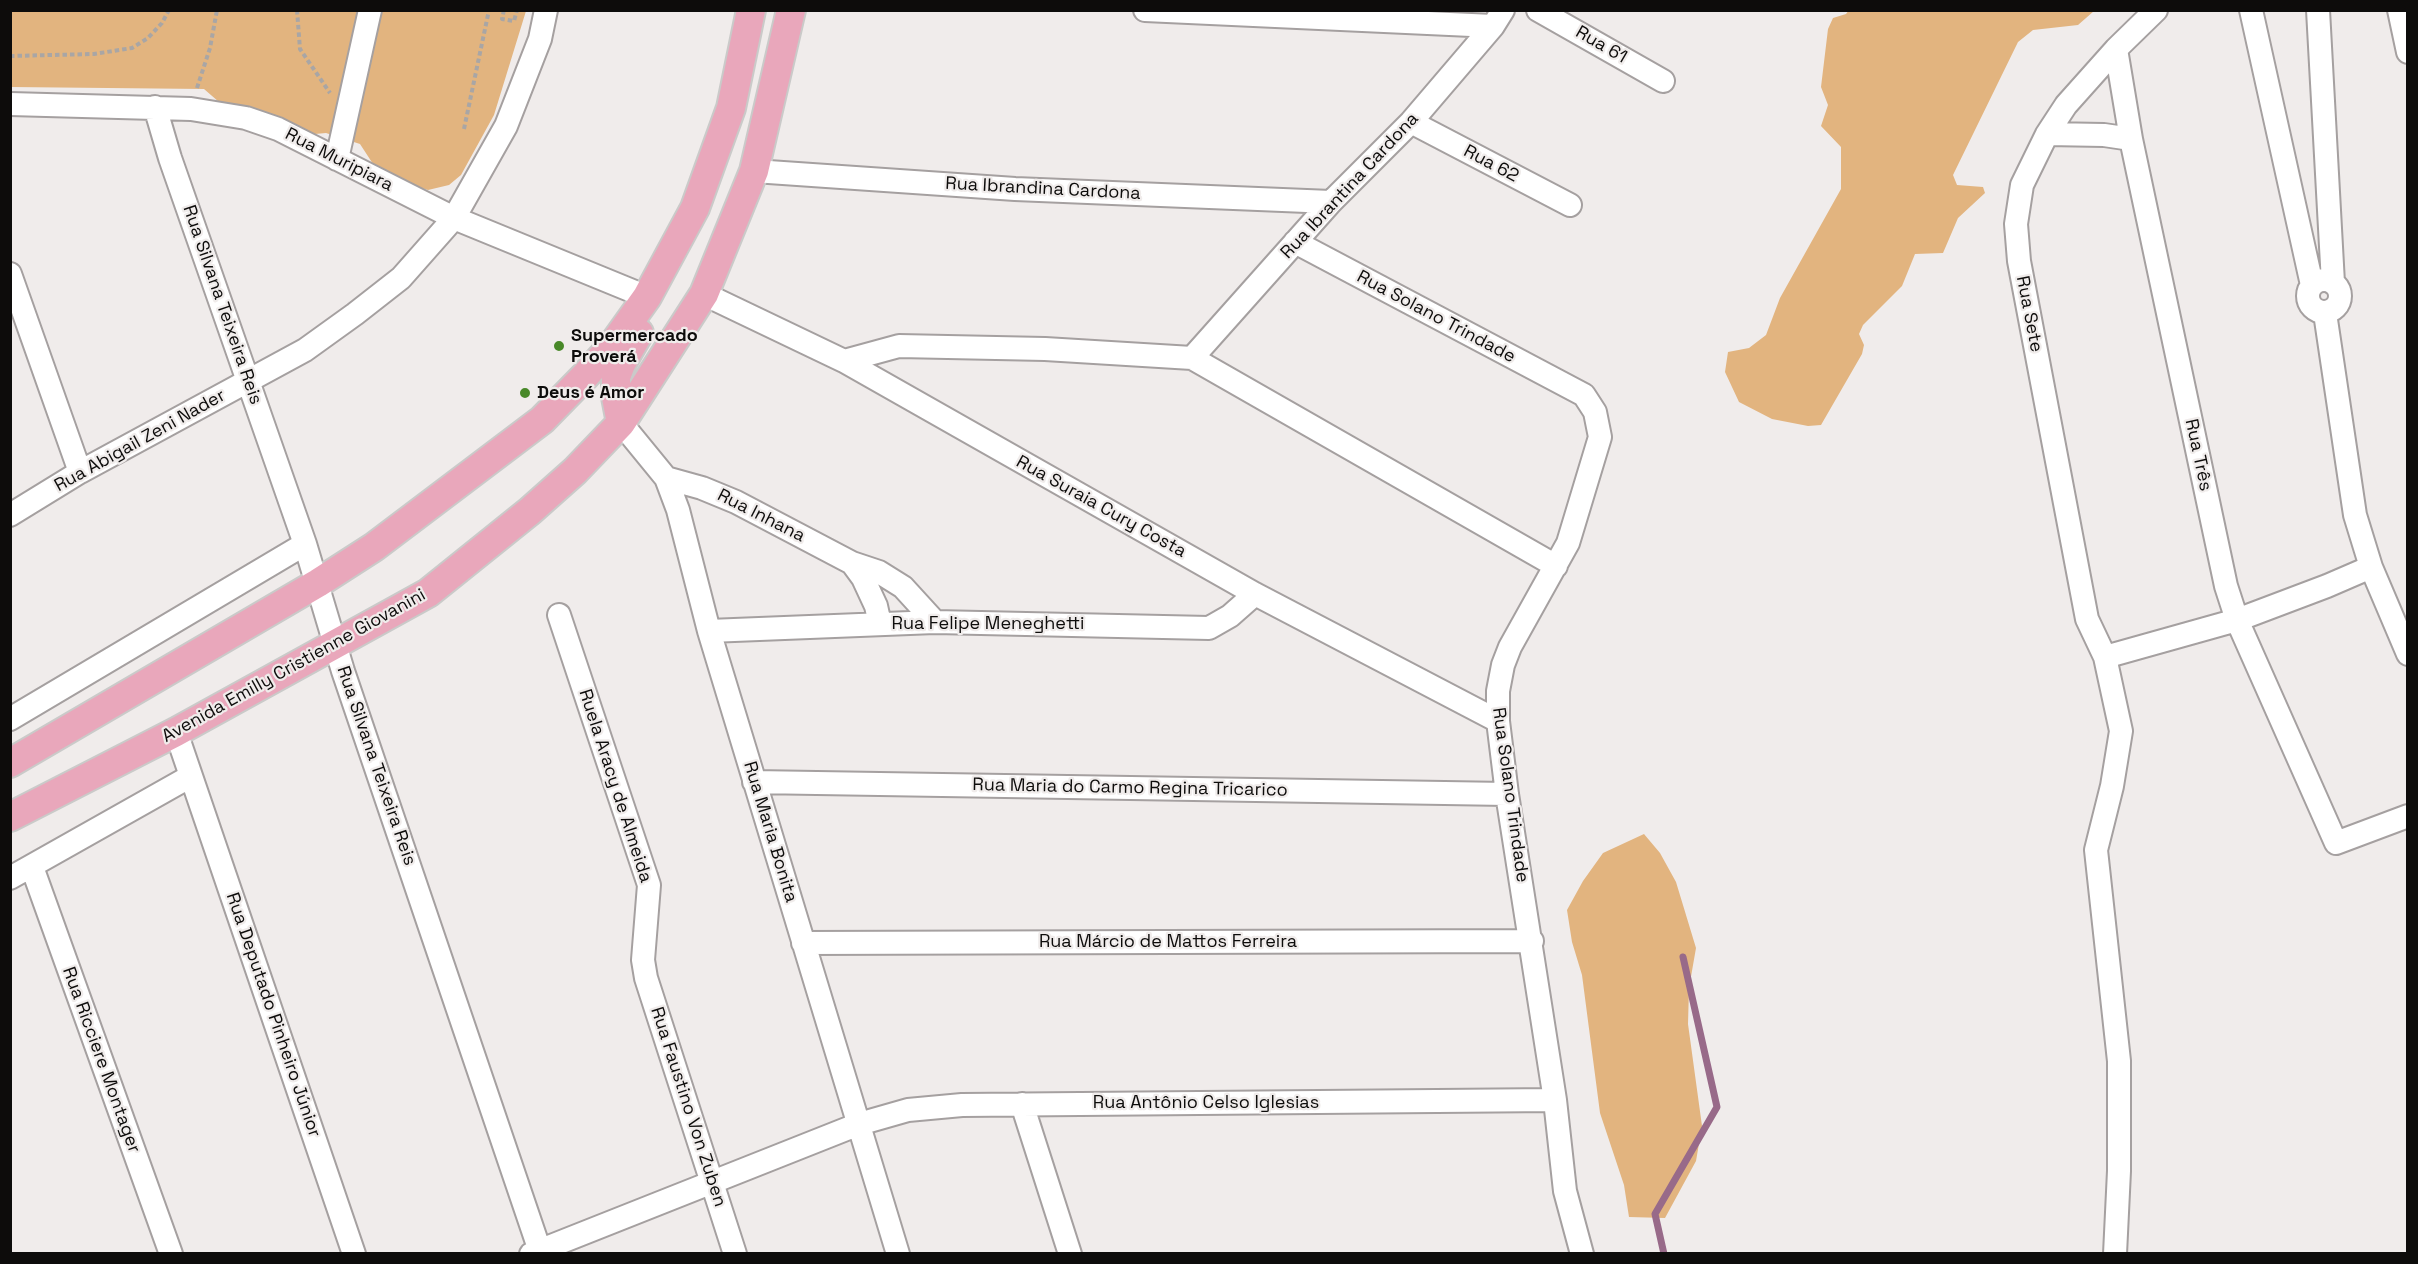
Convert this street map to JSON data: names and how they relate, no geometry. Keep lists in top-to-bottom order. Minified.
{"streets":{"main road":["Avenida Emilly Cristienne Giovanini"],"street":["Rua 61","Rua Muripiara","Rua 62","Rua Ibrantina Cardona","Rua Ibrandina Cardona","Rua Silvana Teixeira Reis","Rua Sete","Rua Solano Trindade","Rua Abigail Zeni Nader","Rua Três","Rua Suraia Cury Costa","Rua Inhana","Rua Felipe Meneghetti","Ruela Aracy de Almeida","Rua Maria do Carmo Regina Tricarico","Rua Maria Bonita","Rua Márcio de Mattos Ferreira","Rua Deputado Pinheiro Júnior","Rua Ricciere Montager","Rua Antônio Celso Iglesias","Rua Faustino Von Zuben"]},"crossings":[["Rua Muripiara","Rua Silvana Teixeira Reis"],["Rua Muripiara","Rua Abigail Zeni Nader"],["Rua 62","Rua Ibrantina Cardona"],["Rua Ibrantina Cardona","Rua Ibrandina Cardona"],["Rua Ibrantina Cardona","Rua Solano Trindade"],["Rua Ibrandina Cardona","Avenida Emilly Cristienne Giovanini"],["Rua Silvana Teixeira Reis","Rua Abigail Zeni Nader"],["Rua Silvana Teixeira Reis","Avenida Emilly Cristienne Giovanini"],["Rua Silvana Teixeira Reis","Rua Antônio Celso Iglesias"],["Rua Sete","Rua Três"],["Rua Solano Trindade","Rua Suraia Cury Costa"],["Rua Solano Trindade","Rua Maria do Carmo Regina Tricarico"],["Rua Solano Trindade","Rua Márcio de Mattos Ferreira"],["Rua Solano Trindade","Rua Antônio Celso Iglesias"],["Rua Suraia Cury Costa","Rua Felipe Meneghetti"],["Rua Suraia Cury Costa","Avenida Emilly Cristienne Giovanini"],["Rua Inhana","Rua Felipe Meneghetti"],["Rua Inhana","Rua Maria Bonita"],["Rua Felipe Meneghetti","Rua Maria Bonita"],["Avenida Emilly Cristienne Giovanini","Rua Maria Bonita"],["Avenida Emilly Cristienne Giovanini","Rua Deputado Pinheiro Júnior"],["Ruela Aracy de Almeida","Rua Faustino Von Zuben"],["Rua Maria do Carmo Regina Tricarico","Rua Maria Bonita"],["Rua Maria Bonita","Rua Márcio de Mattos Ferreira"],["Rua Maria Bonita","Rua Antônio Celso Iglesias"],["Rua Antônio Celso Iglesias","Rua Faustino Von Zuben"]],"places":["Supermercado Proverá","Deus é Amor"]}
